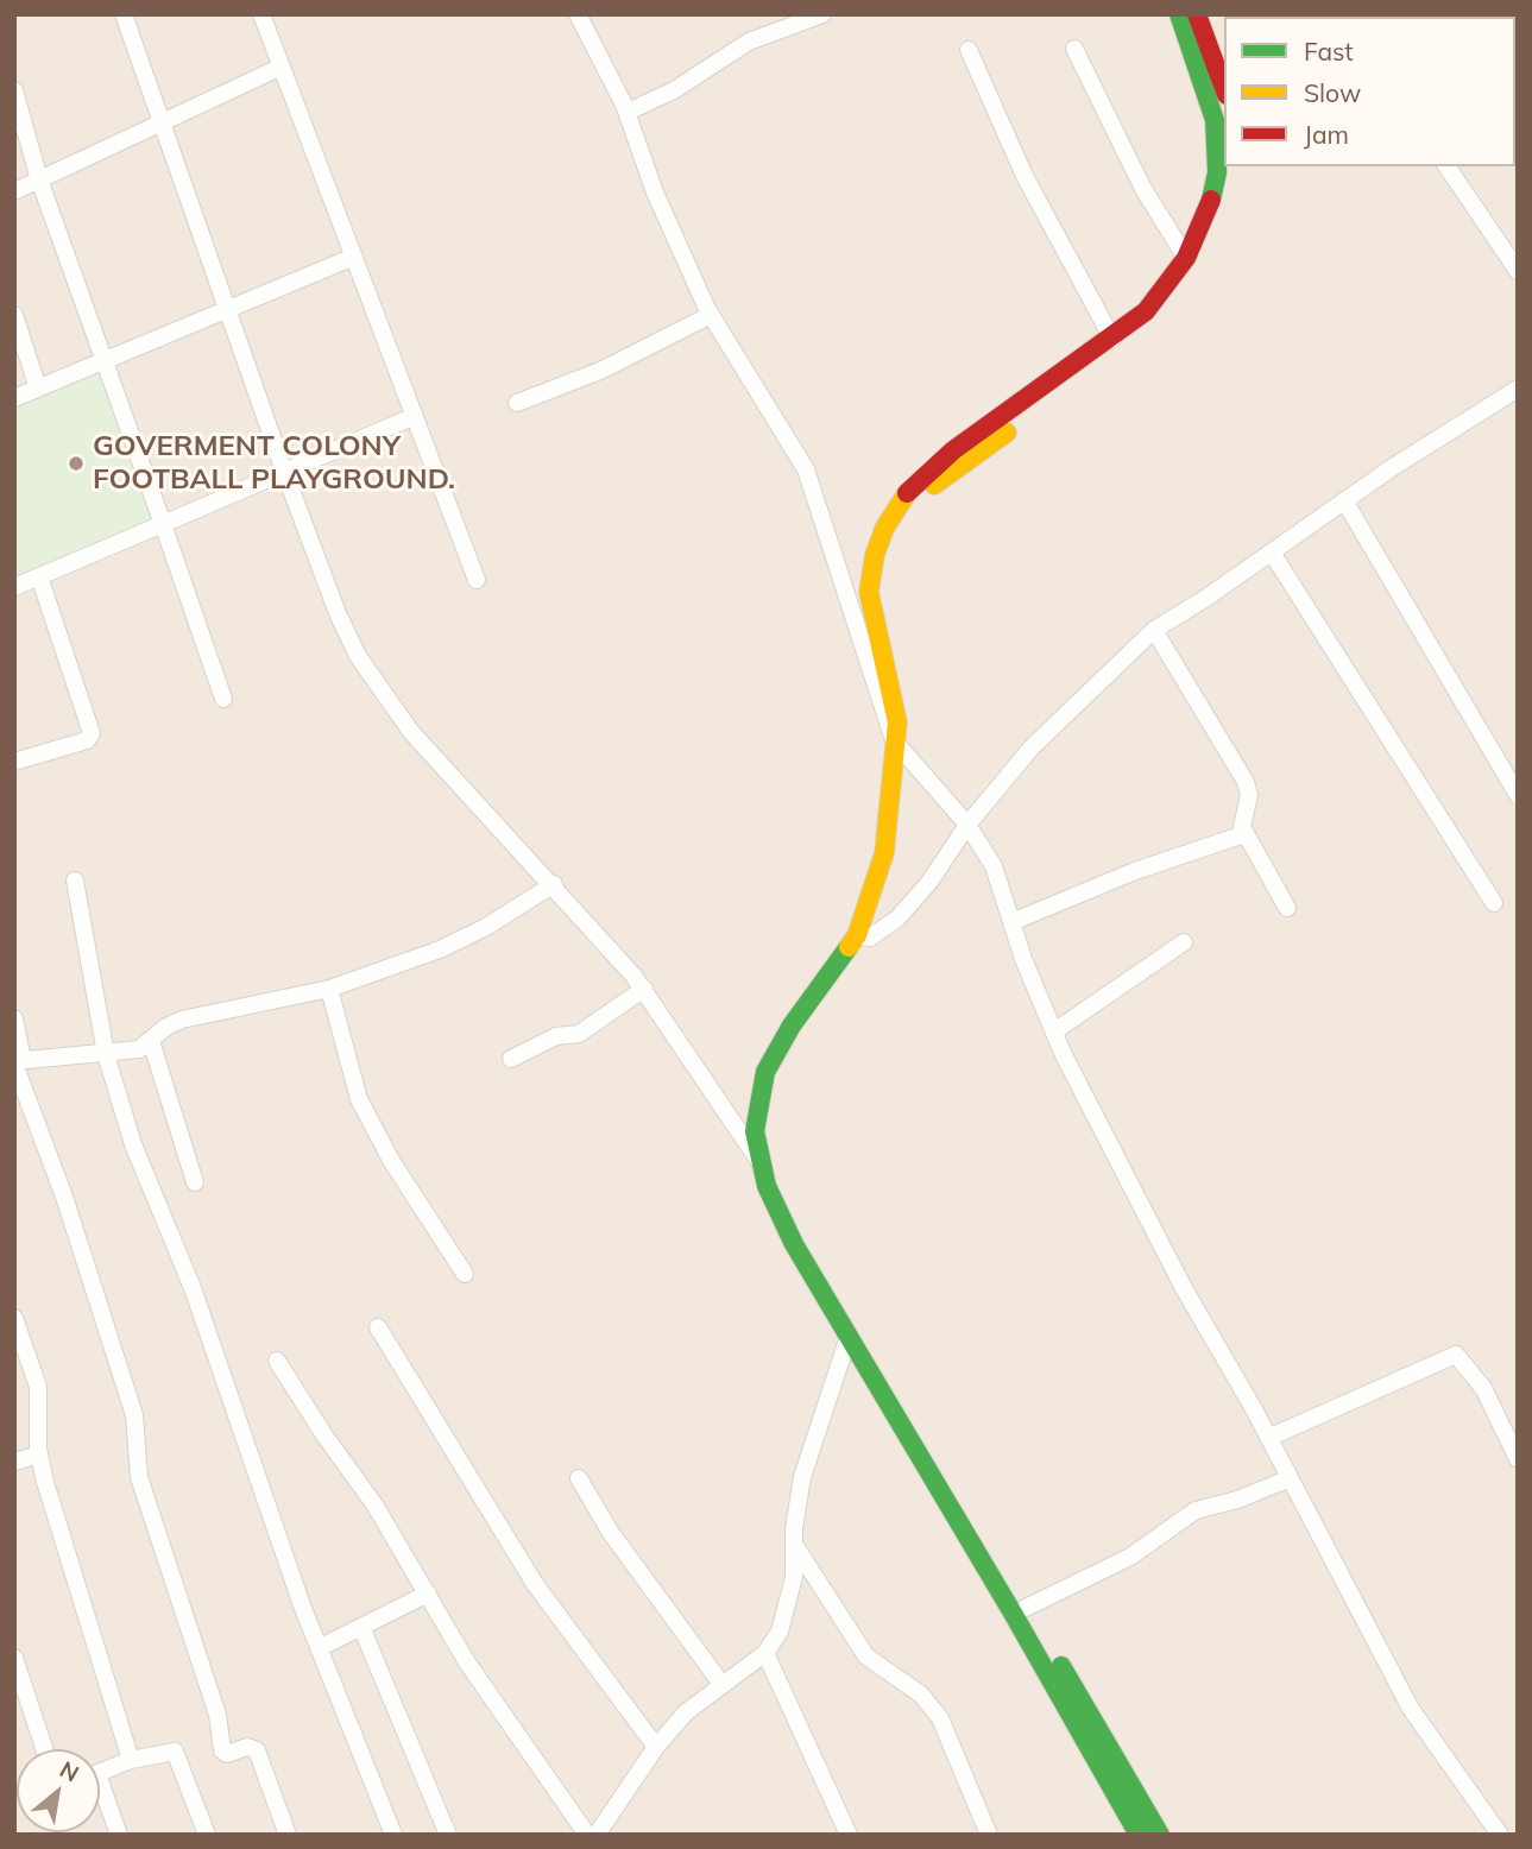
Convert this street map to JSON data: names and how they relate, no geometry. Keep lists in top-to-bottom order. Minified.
{"places":["GOVERMENT COLONY FOOTBALL PLAYGROUND."],"legend":["Fast","Slow","Jam"],"north":"top right"}
